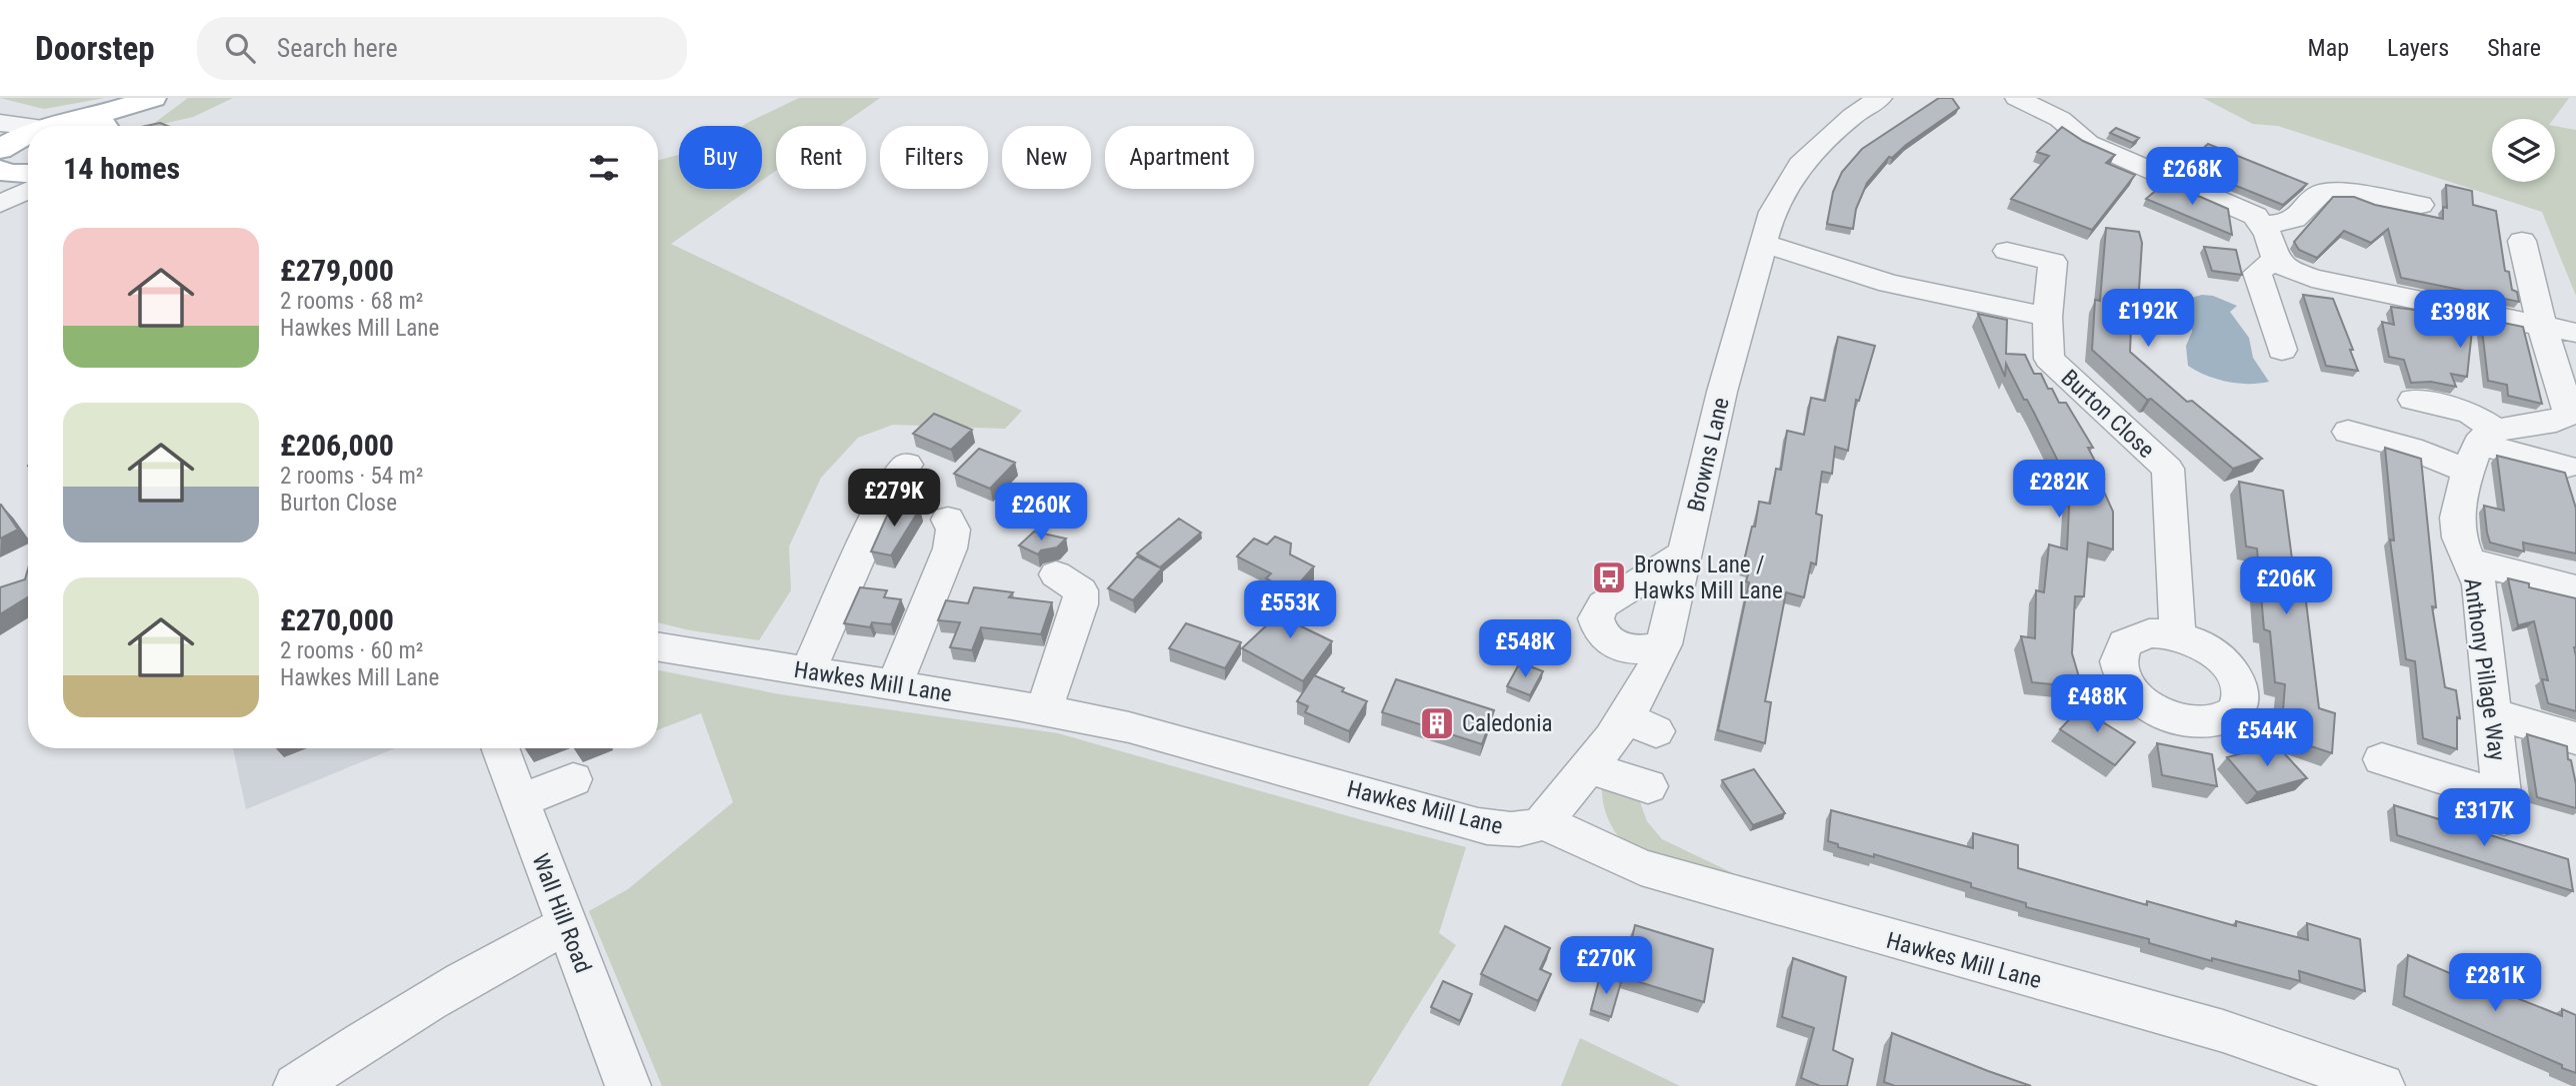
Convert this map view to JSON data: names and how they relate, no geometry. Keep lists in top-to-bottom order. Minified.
{"streets":{"street":["Burton Close","Browns Lane","Anthony Pillage Way","Hawkes Mill Lane","Wall Hill Road"]},"crossings":[["Browns Lane","Hawkes Mill Lane"]],"places":{"bus stop":["Browns Lane / Hawks Mill Lane"],"building":["Caledonia"]},"page":{"header":"Doorstep","search":"Search here","nav":["Map","Layers","Share"],"chip":["Buy","Rent","Filters","New","Apartment"],"heading":"14 homes","price":["£268K","£192K","£398K","£282K","£279K","£260K","£206K","£553K","£548K","£488K","£544K","£317K","£270K","£281K"],"list":[{"name":"£279,000","note":"2 rooms · 68 m² · Hawkes Mill Lane"},{"name":"£206,000","note":"2 rooms · 54 m² · Burton Close"},{"name":"£270,000","note":"2 rooms · 60 m² · Hawkes Mill Lane"}]}}
